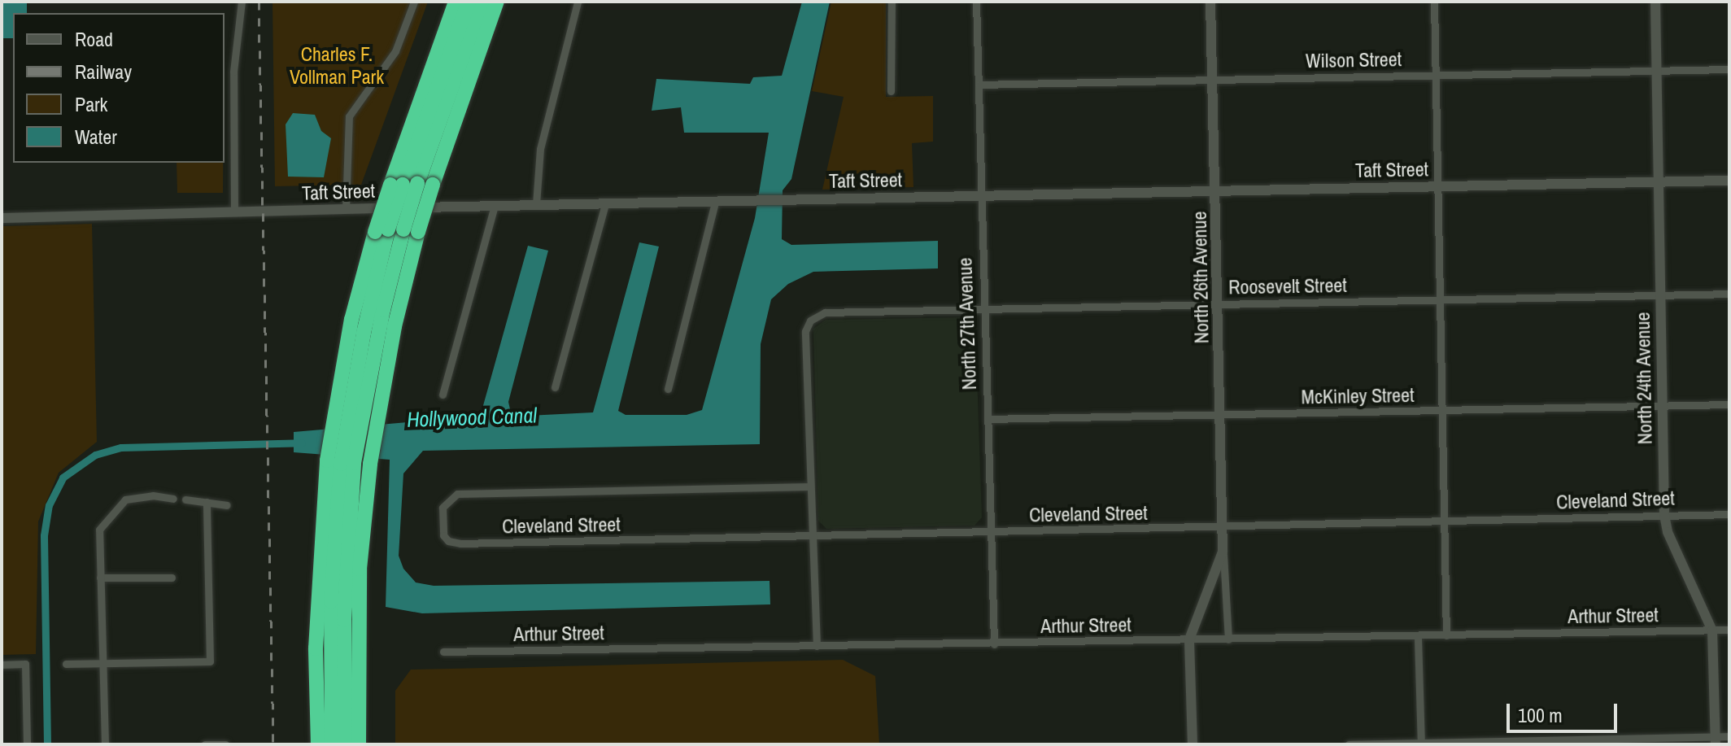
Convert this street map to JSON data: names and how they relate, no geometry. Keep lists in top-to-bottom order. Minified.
{"streets":{"street":["Wilson Street","Taft Street","North 26th Avenue","Roosevelt Street","North 27th Avenue","North 24th Avenue","McKinley Street","Cleveland Street","Arthur Street"]},"crossings":[["Wilson Street","North 26th Avenue"],["Wilson Street","North 27th Avenue"],["Wilson Street","North 24th Avenue"],["Taft Street","North 26th Avenue"],["Taft Street","North 27th Avenue"],["Taft Street","North 24th Avenue"],["North 26th Avenue","Roosevelt Street"],["North 26th Avenue","McKinley Street"],["North 26th Avenue","Cleveland Street"],["North 26th Avenue","Arthur Street"],["Roosevelt Street","North 27th Avenue"],["Roosevelt Street","North 24th Avenue"],["Roosevelt Street","Cleveland Street"],["North 27th Avenue","McKinley Street"],["North 27th Avenue","Cleveland Street"],["North 27th Avenue","Arthur Street"],["North 24th Avenue","McKinley Street"],["North 24th Avenue","Cleveland Street"],["North 24th Avenue","Arthur Street"]],"water":["Hollywood Canal"],"parks":["Charles F. Vollman Park"],"legend":["Road","Railway","Park","Water"],"scale_bar":"100 m"}
